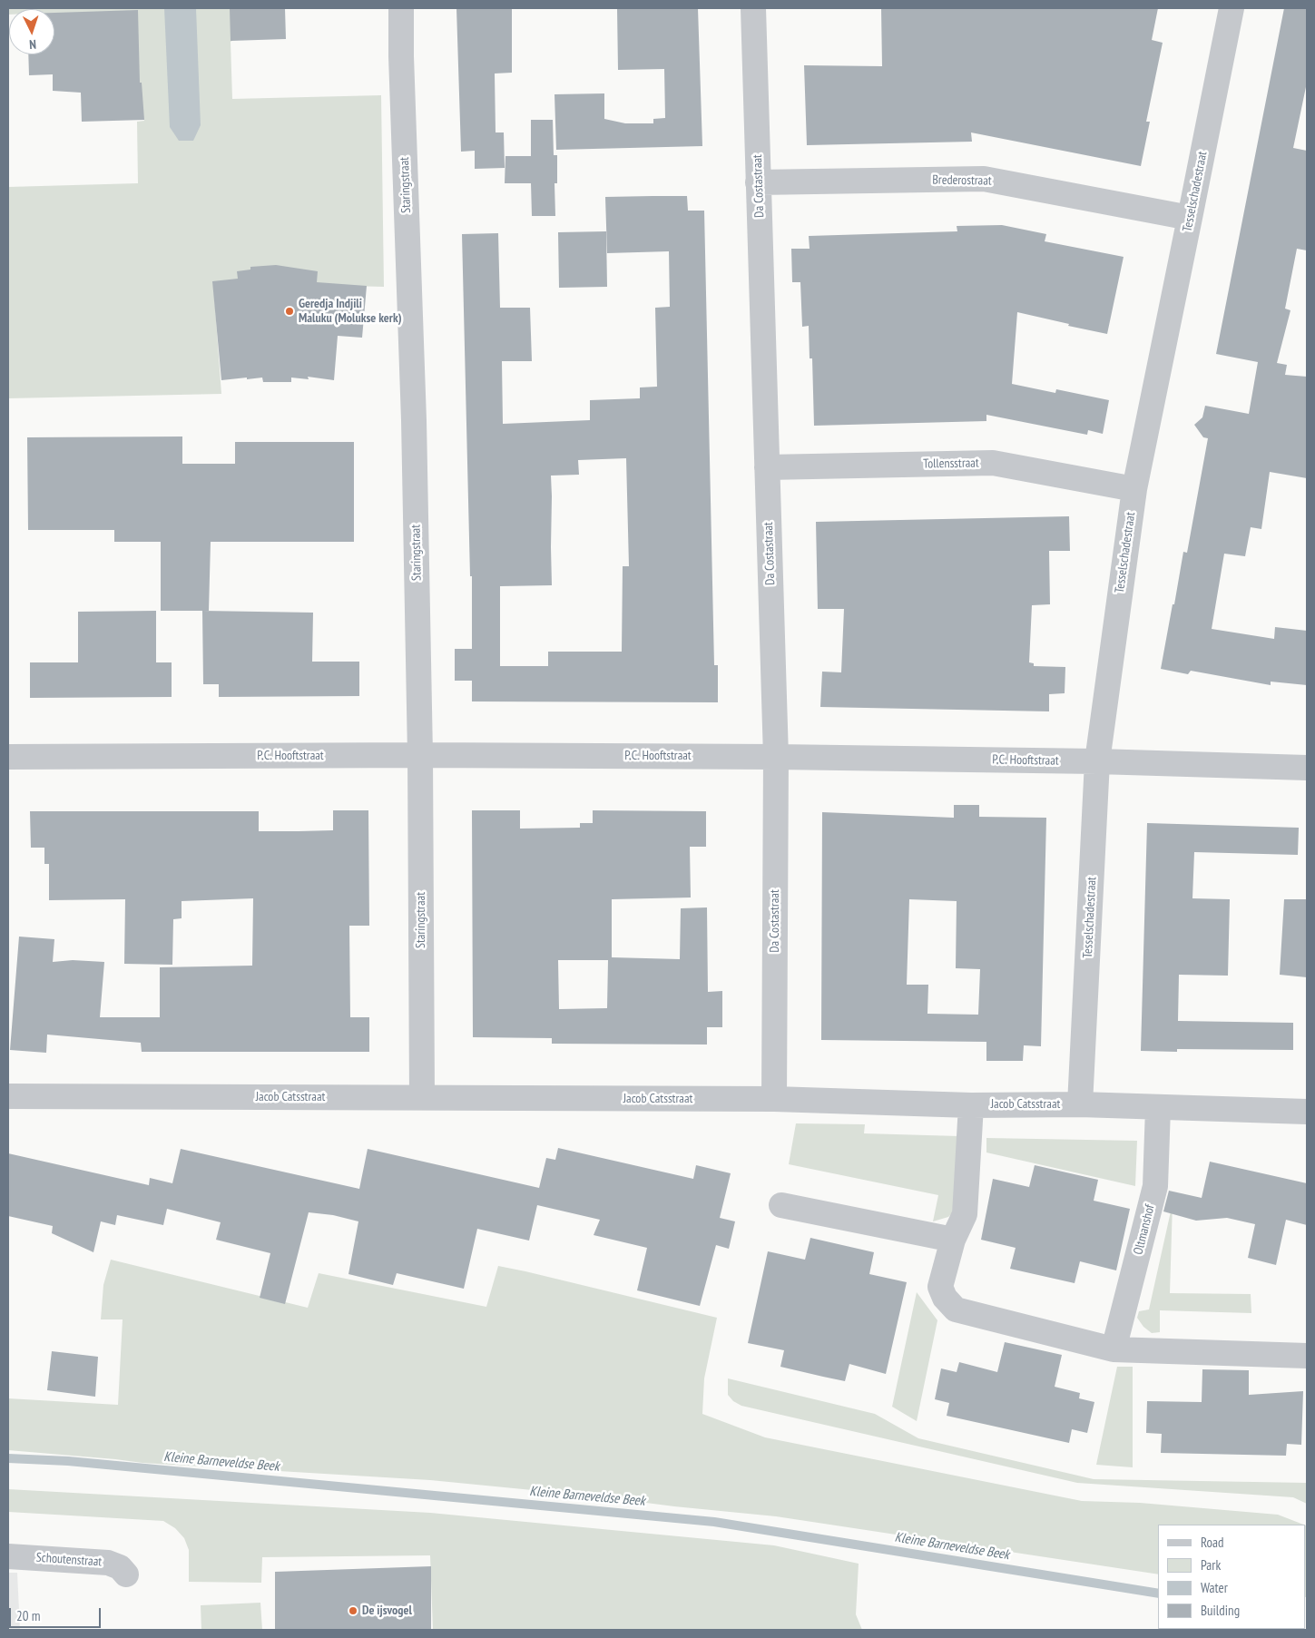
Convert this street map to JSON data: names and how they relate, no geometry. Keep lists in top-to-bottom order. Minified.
{"streets":{"street":["Brederostraat","Staringstraat","Da Costastraat","Tesselschadestraat","Tollensstraat","P.C. Hooftstraat","Jacob Catsstraat","Oltmanshof","Schoutenstraat"]},"crossings":[["Brederostraat","Da Costastraat"],["Brederostraat","Tesselschadestraat"],["Staringstraat","P.C. Hooftstraat"],["Staringstraat","Jacob Catsstraat"],["Da Costastraat","Tollensstraat"],["Da Costastraat","P.C. Hooftstraat"],["Da Costastraat","Jacob Catsstraat"],["Tesselschadestraat","Tollensstraat"],["Tesselschadestraat","P.C. Hooftstraat"],["Tesselschadestraat","Jacob Catsstraat"],["Jacob Catsstraat","Oltmanshof"]],"water":["Kleine Barneveldse Beek"],"places":["Geredja Indjili Maluku (Molukse kerk)","De ijsvogel"],"legend":["Road","Park","Water","Building"],"scale_bar":"20 m","north":"bottom"}
